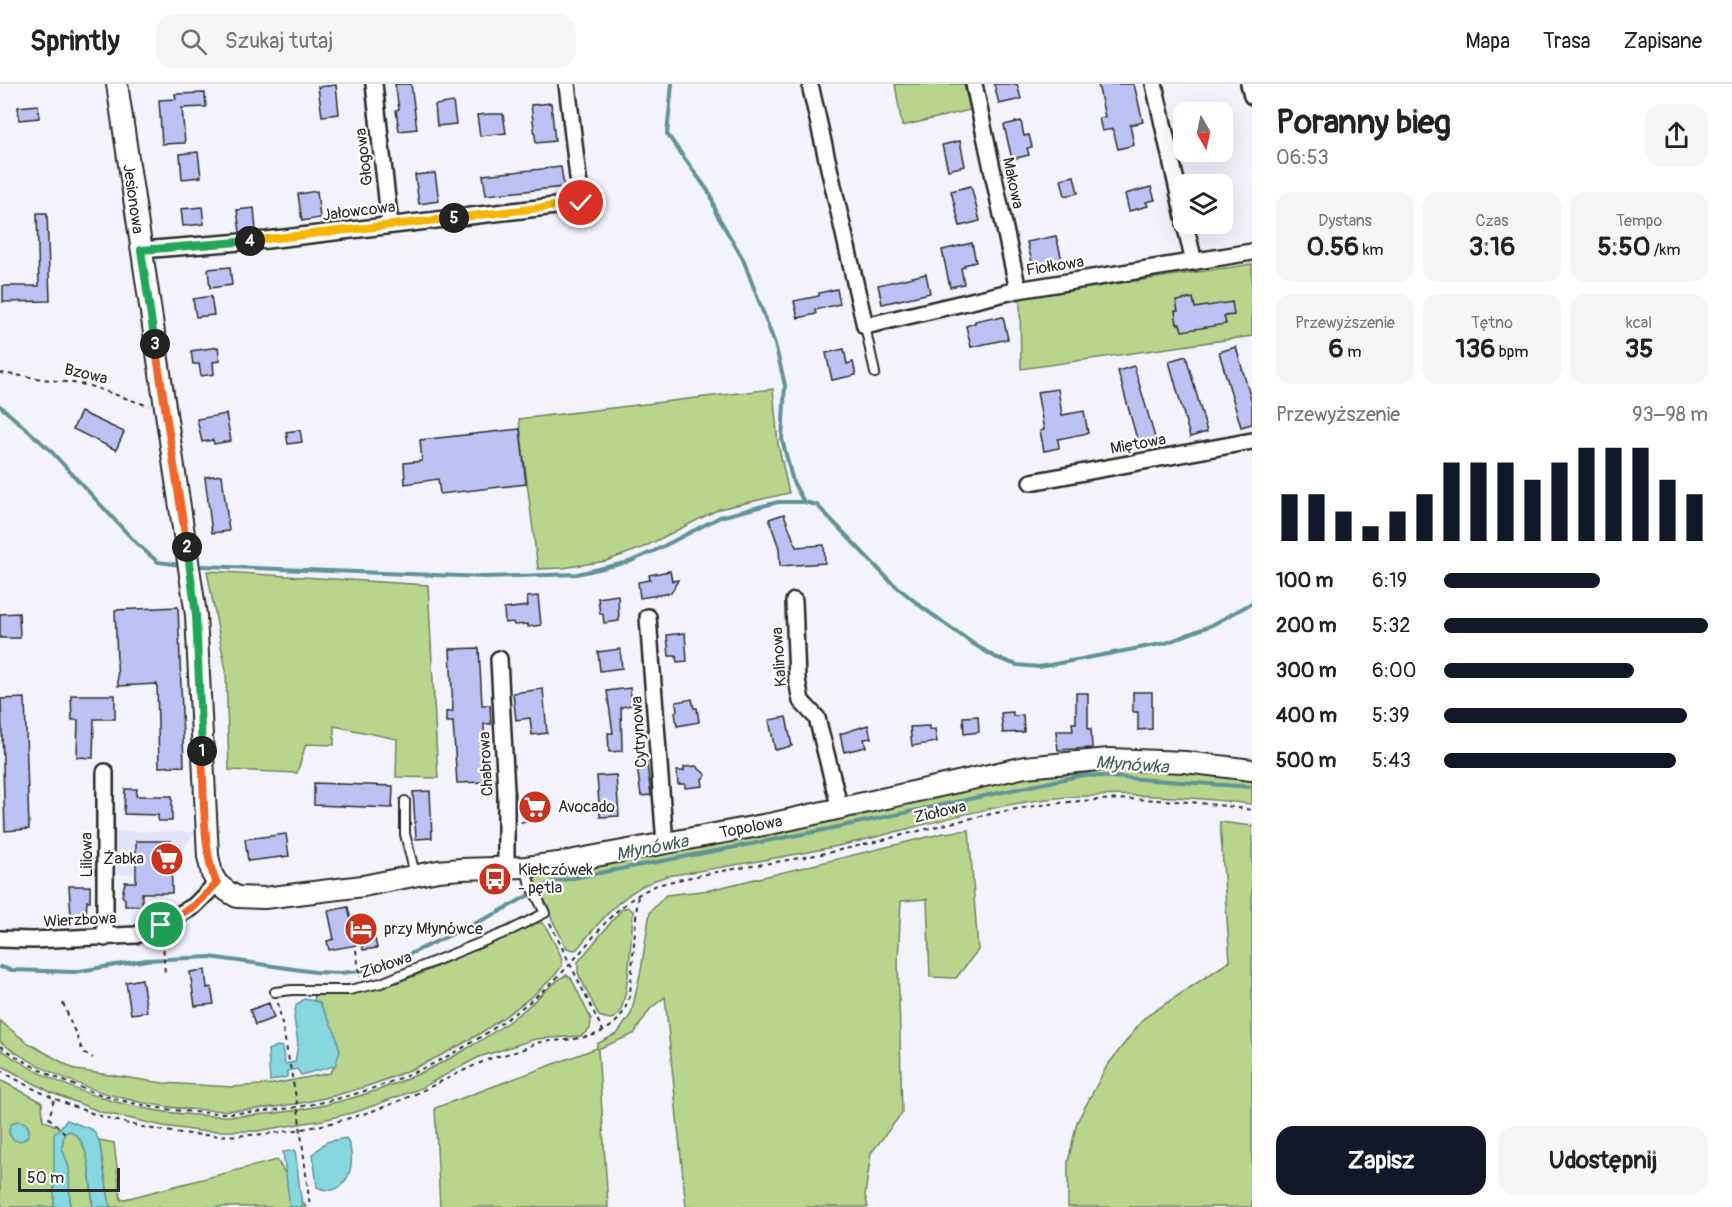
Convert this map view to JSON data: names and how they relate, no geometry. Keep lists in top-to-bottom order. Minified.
{"streets":{"street":["Głogowa","Makowa","Jesionowa","Jałowcowa","Fiołkowa","Miętowa","Kalinowa","Cytrynowa","Chabrowa","Topolowa","Liliowa","Wierzbowa"],"lane":["Ziołowa"],"path":["Bzowa"]},"crossings":[["Głogowa","Jałowcowa"],["Makowa","Fiołkowa"],["Jesionowa","Jałowcowa"],["Jesionowa","Bzowa"],["Jesionowa","Topolowa"],["Jesionowa","Wierzbowa"],["Kalinowa","Topolowa"],["Cytrynowa","Topolowa"],["Chabrowa","Topolowa"],["Topolowa","Wierzbowa"],["Liliowa","Wierzbowa"]],"water":["Młynówka"],"places":{"supermarket":["Avocado","Żabka"],"bus stop":["Kiełczówek - pętla"],"hotel":["przy Młynówce"]},"scale_bar":"50 m","north":"bottom","page":{"header":"Sprintly","search":"Szukaj tutaj","nav":["Mapa","Trasa","Zapisane"],"heading":["Poranny bieg","06:53"],"stats":[["Dystans","0.56 km"],["Czas","3:16"],["Tempo","5:50 /km"],["Przewyższenie","6 m"],["Tętno","136 bpm"],["kcal","35"]],"pins":["5","4","3","2","1"],"chart":["Przewyższenie","93–98 m"],"list":[{"name":"100 m","note":"6:19"},{"name":"200 m","note":"5:32"},{"name":"300 m","note":"6:00"},{"name":"400 m","note":"5:39"},{"name":"500 m","note":"5:43"}],"buttons":["Zapisz","Udostępnij"],"scale":"50 m"}}
